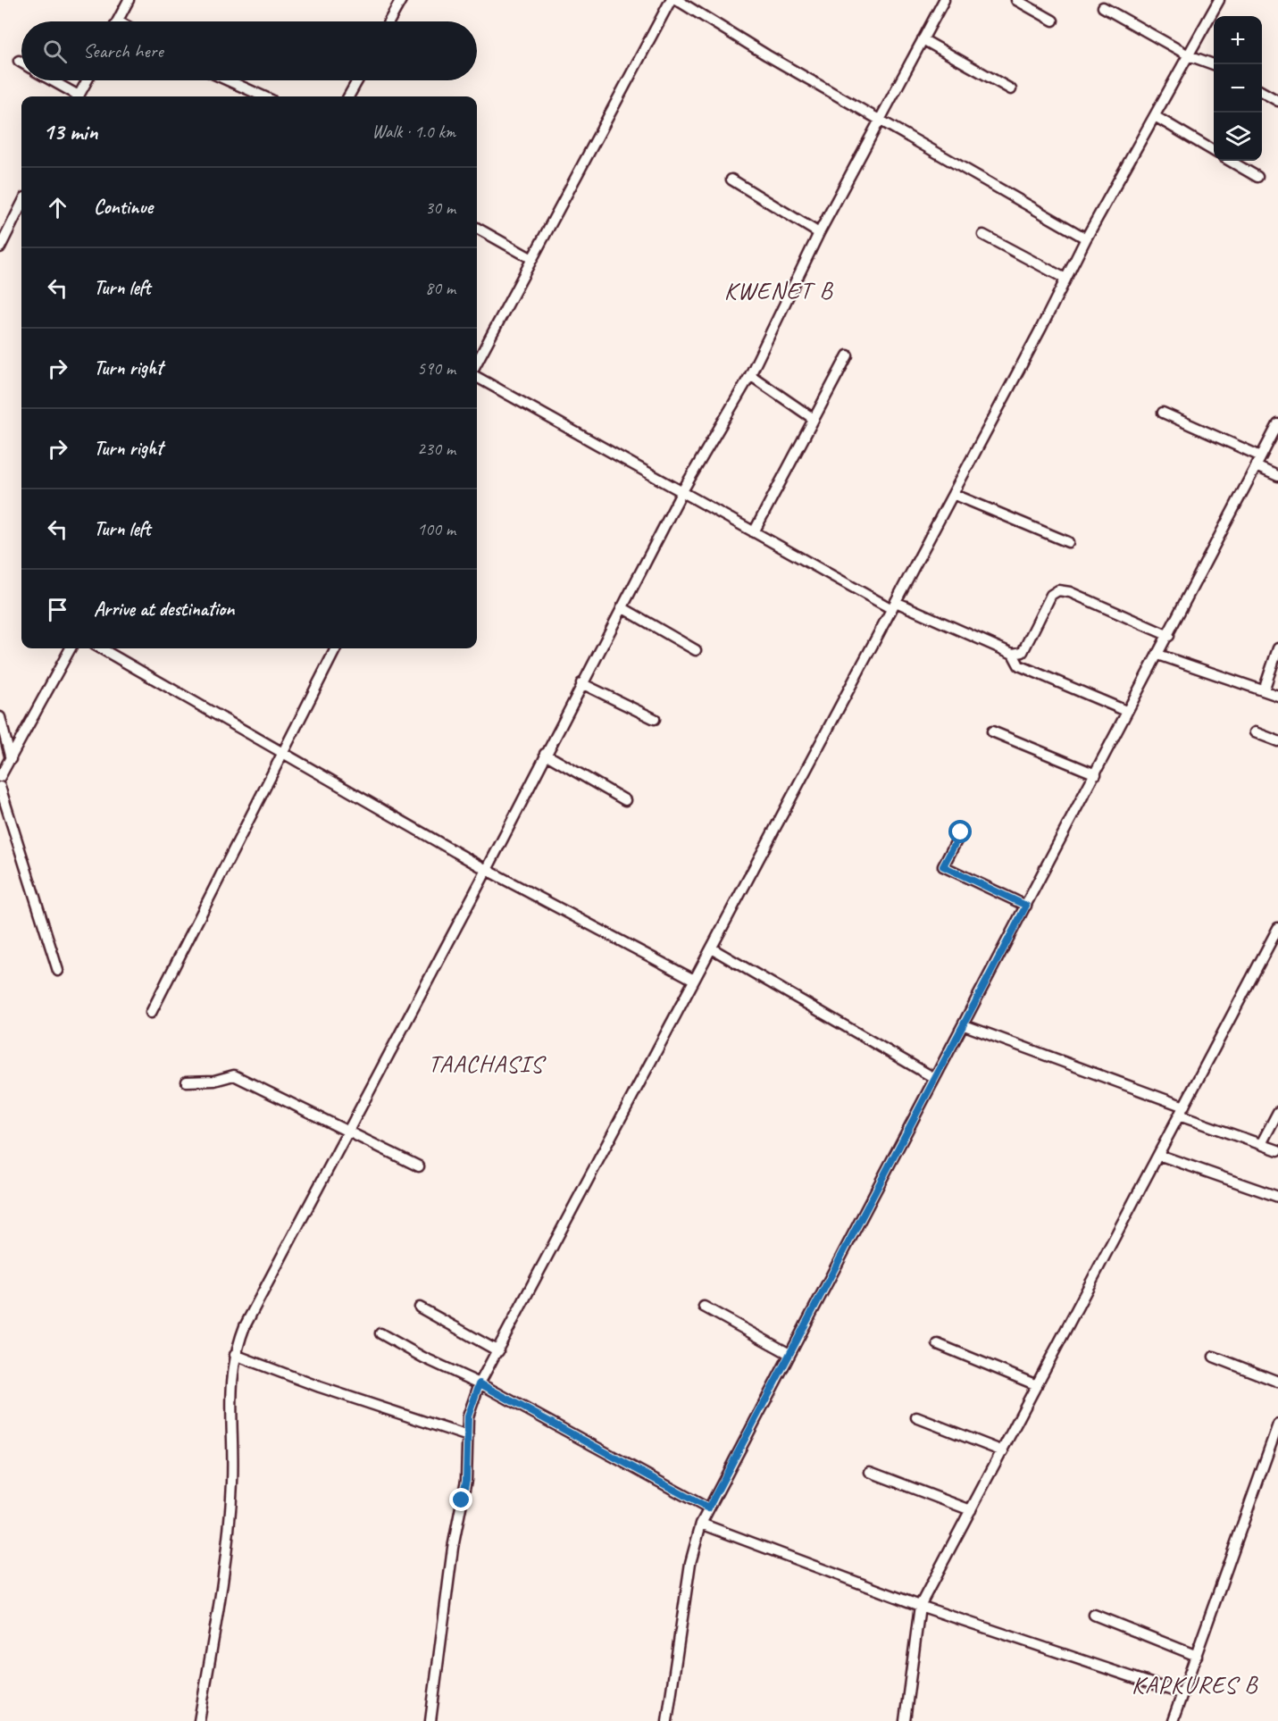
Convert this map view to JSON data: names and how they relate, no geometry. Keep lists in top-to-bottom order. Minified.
{"districts":["KWENET B","TAACHASIS","KAPKURES B"],"page":{"map_buttons":["+","−"],"search":"Search here","heading":["13 min","Walk · 1.0 km"],"list":[["Continue","30 m"],["Turn left","80 m"],["Turn right","590 m"],["Turn right","230 m"],["Turn left","100 m"],"Arrive at destination"]}}
